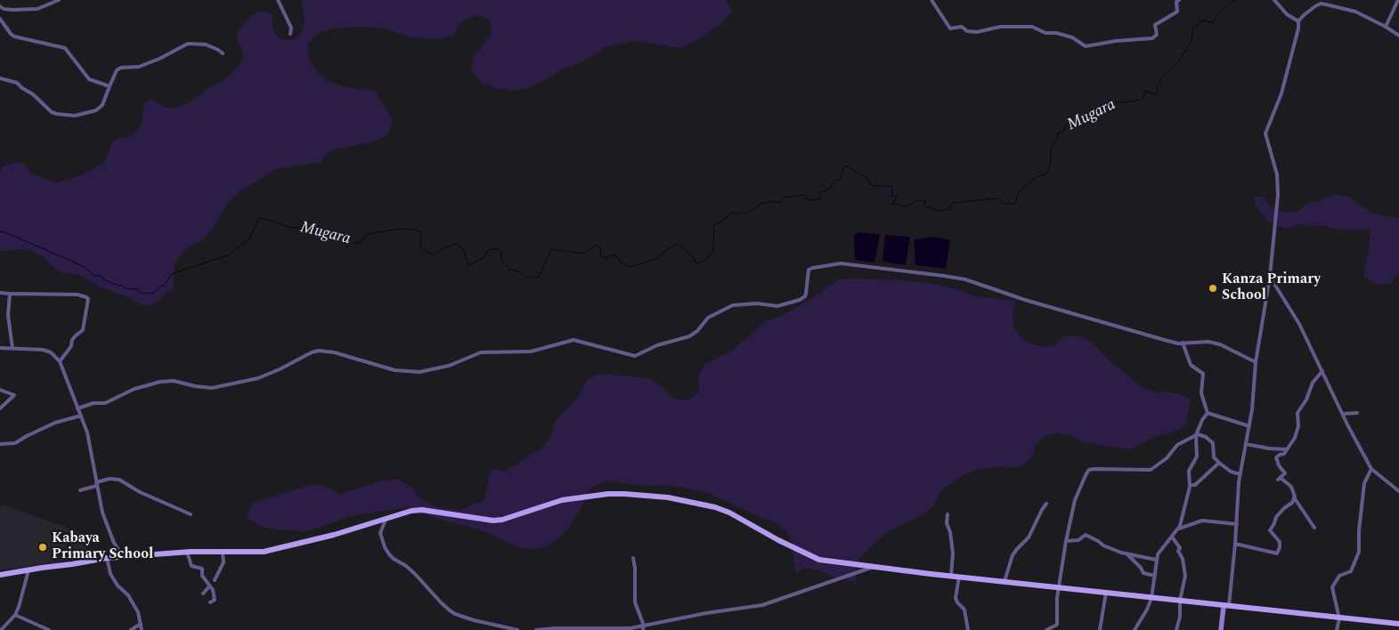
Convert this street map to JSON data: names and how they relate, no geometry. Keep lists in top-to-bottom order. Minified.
{"water":["Mugara"],"places":["Kanza Primary School","Kabaya Primary School"]}
